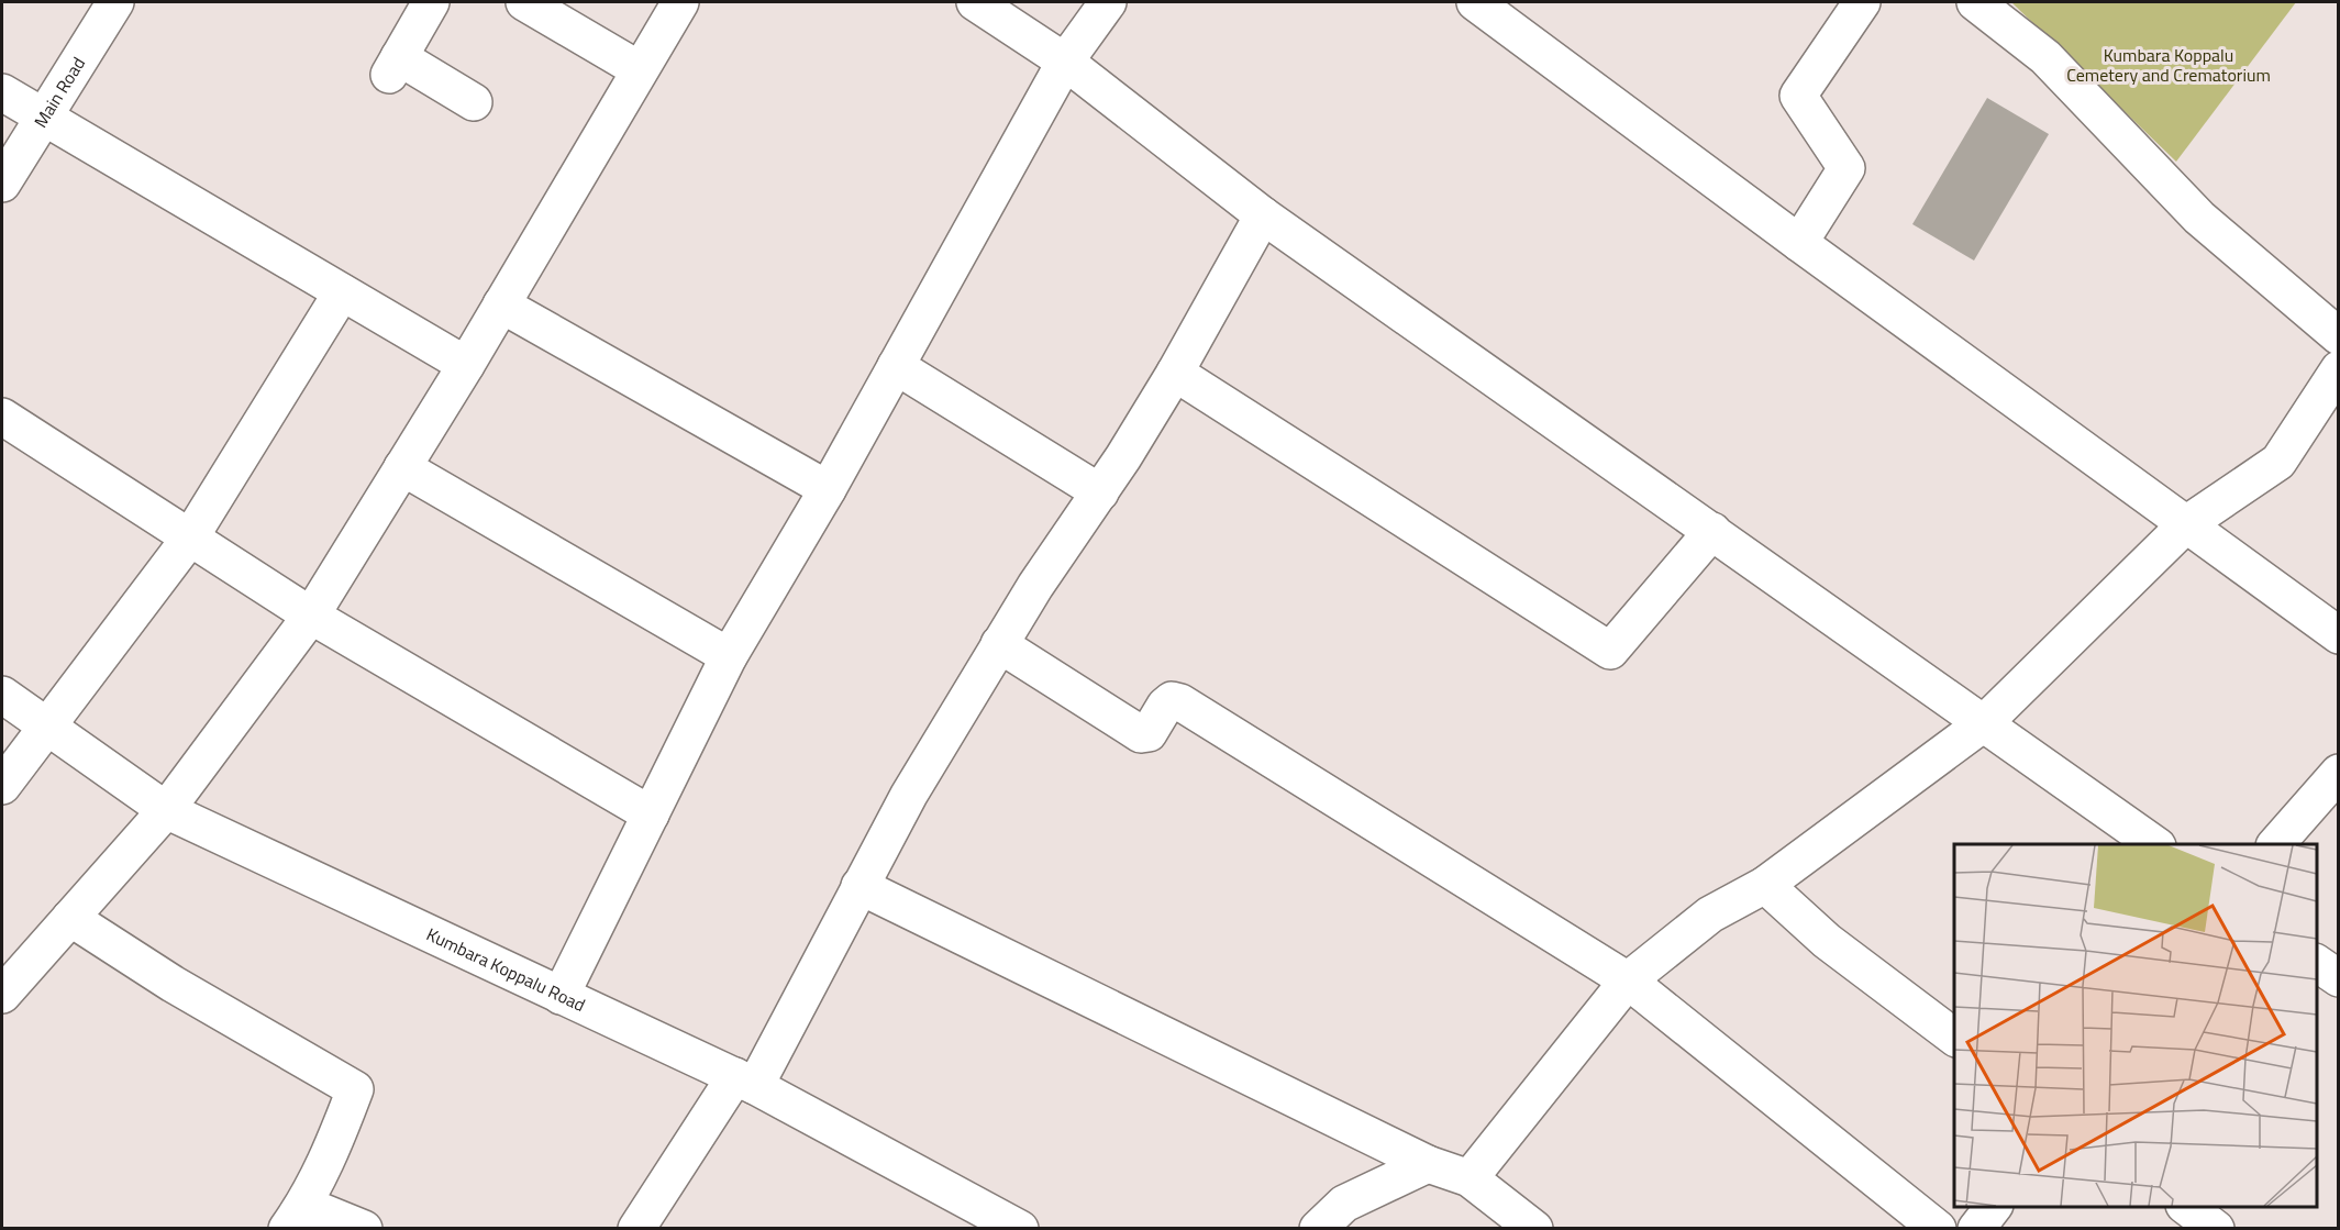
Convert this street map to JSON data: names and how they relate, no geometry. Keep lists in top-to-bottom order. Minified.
{"streets":{"street":["Main Road","Kumbara Koppalu Road"]},"parks":["Kumbara Koppalu Cemetery and Crematorium"]}
